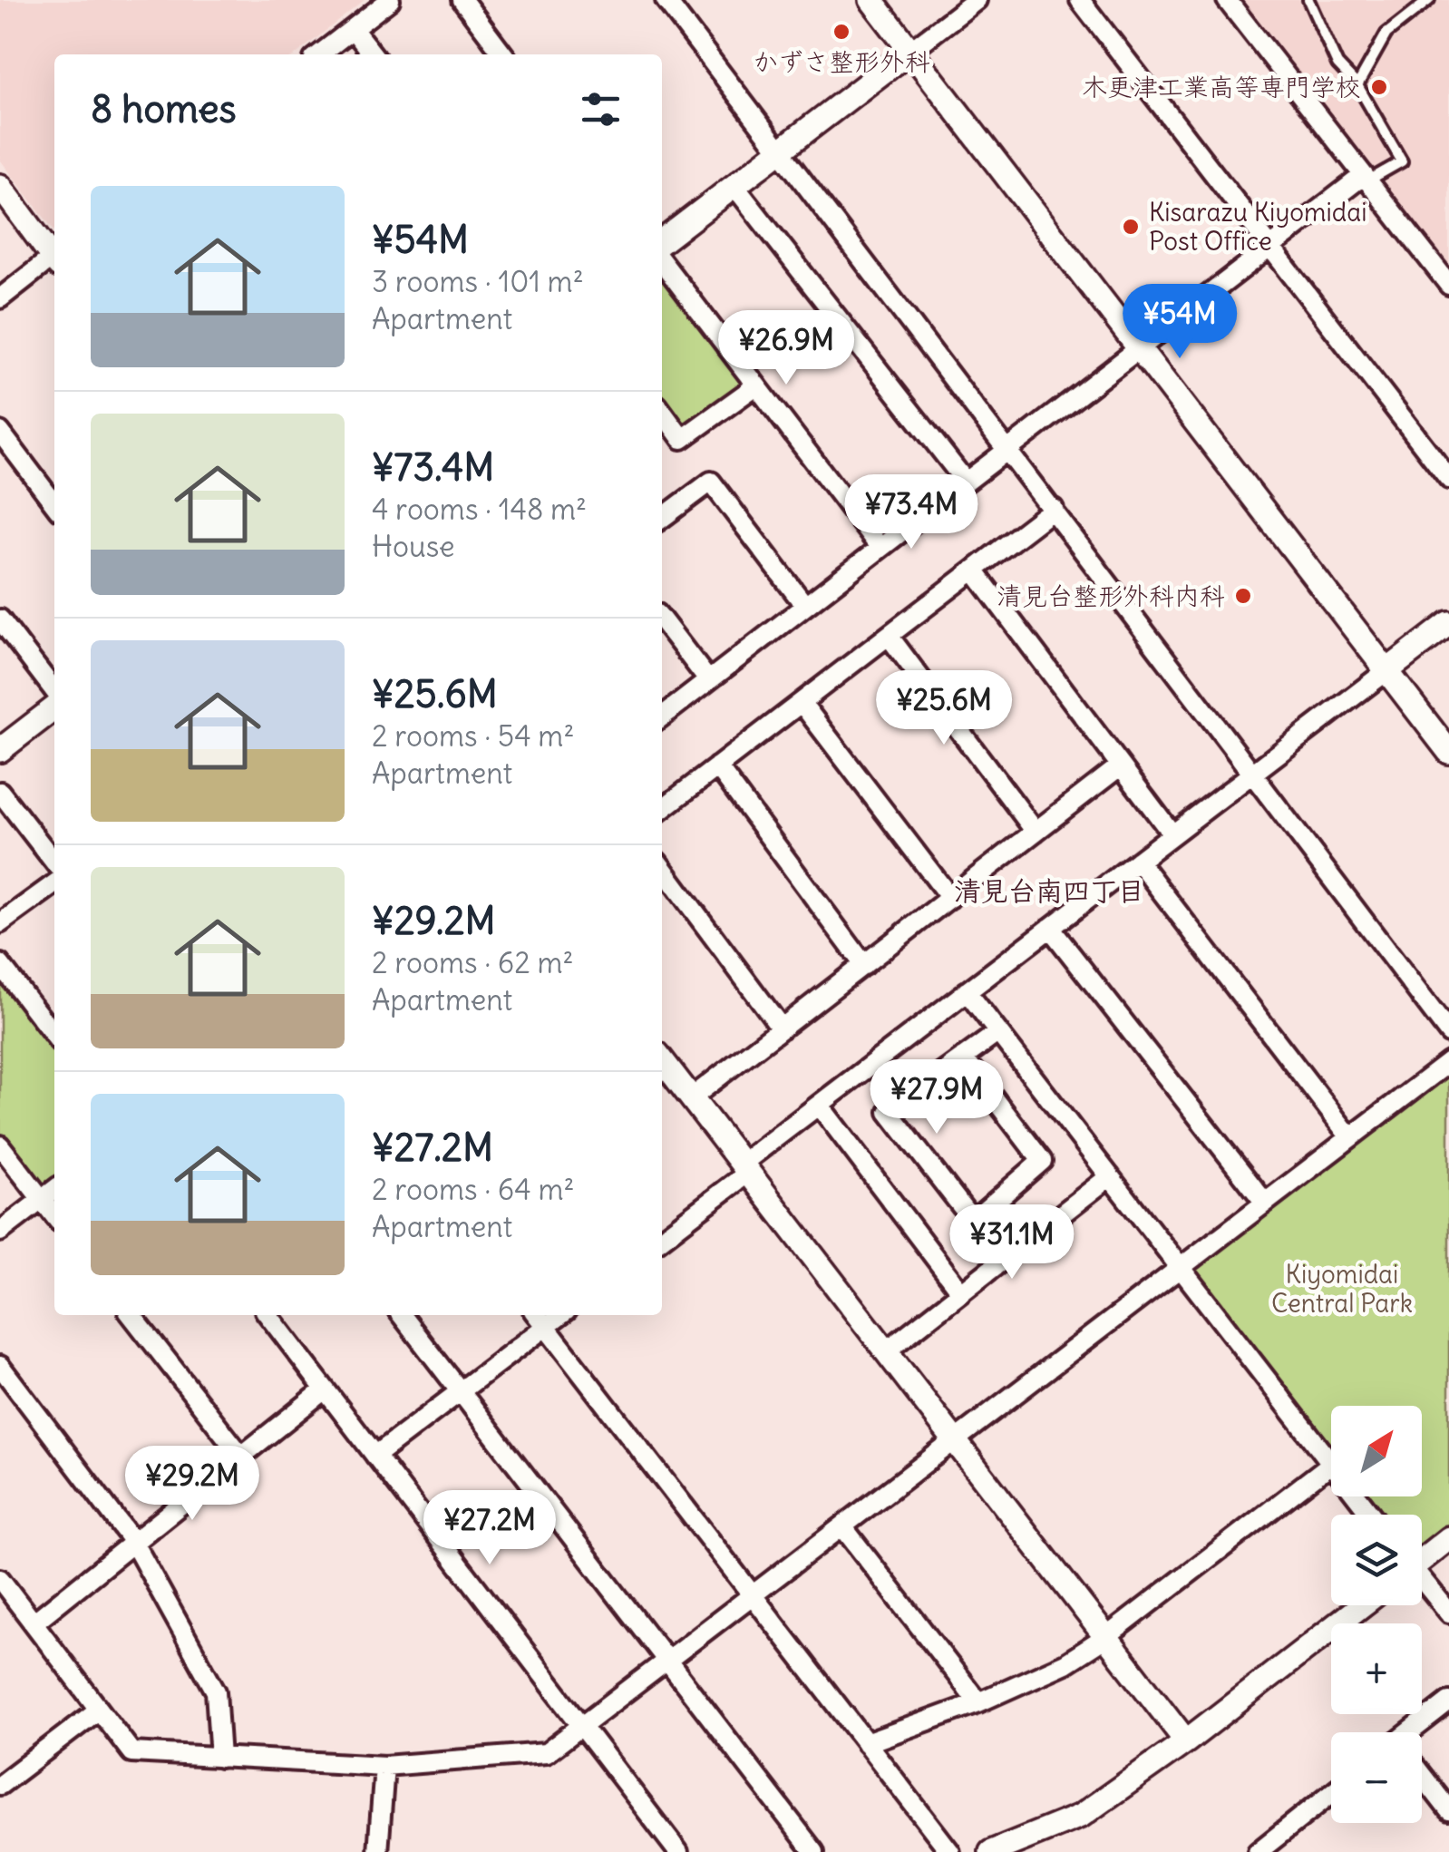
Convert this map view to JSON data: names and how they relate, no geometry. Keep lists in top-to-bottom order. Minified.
{"districts":["清見台南四丁目"],"parks":["Kiyomidai Central Park"],"places":["かずさ整形外科","木更津工業高等専門学校","Kisarazu Kiyomidai Post Office","清見台整形外科内科"],"north":"top right","page":{"heading":"8 homes","list":[{"name":"¥54M","note":"3 rooms · 101 m² · Apartment"},{"name":"¥73.4M","note":"4 rooms · 148 m² · House"},{"name":"¥25.6M","note":"2 rooms · 54 m² · Apartment"},{"name":"¥29.2M","note":"2 rooms · 62 m² · Apartment"},{"name":"¥27.2M","note":"2 rooms · 64 m² · Apartment"}],"price":["¥54M","¥26.9M","¥73.4M","¥25.6M","¥27.9M","¥31.1M","¥29.2M","¥27.2M"],"map_buttons":["+","−"]}}
